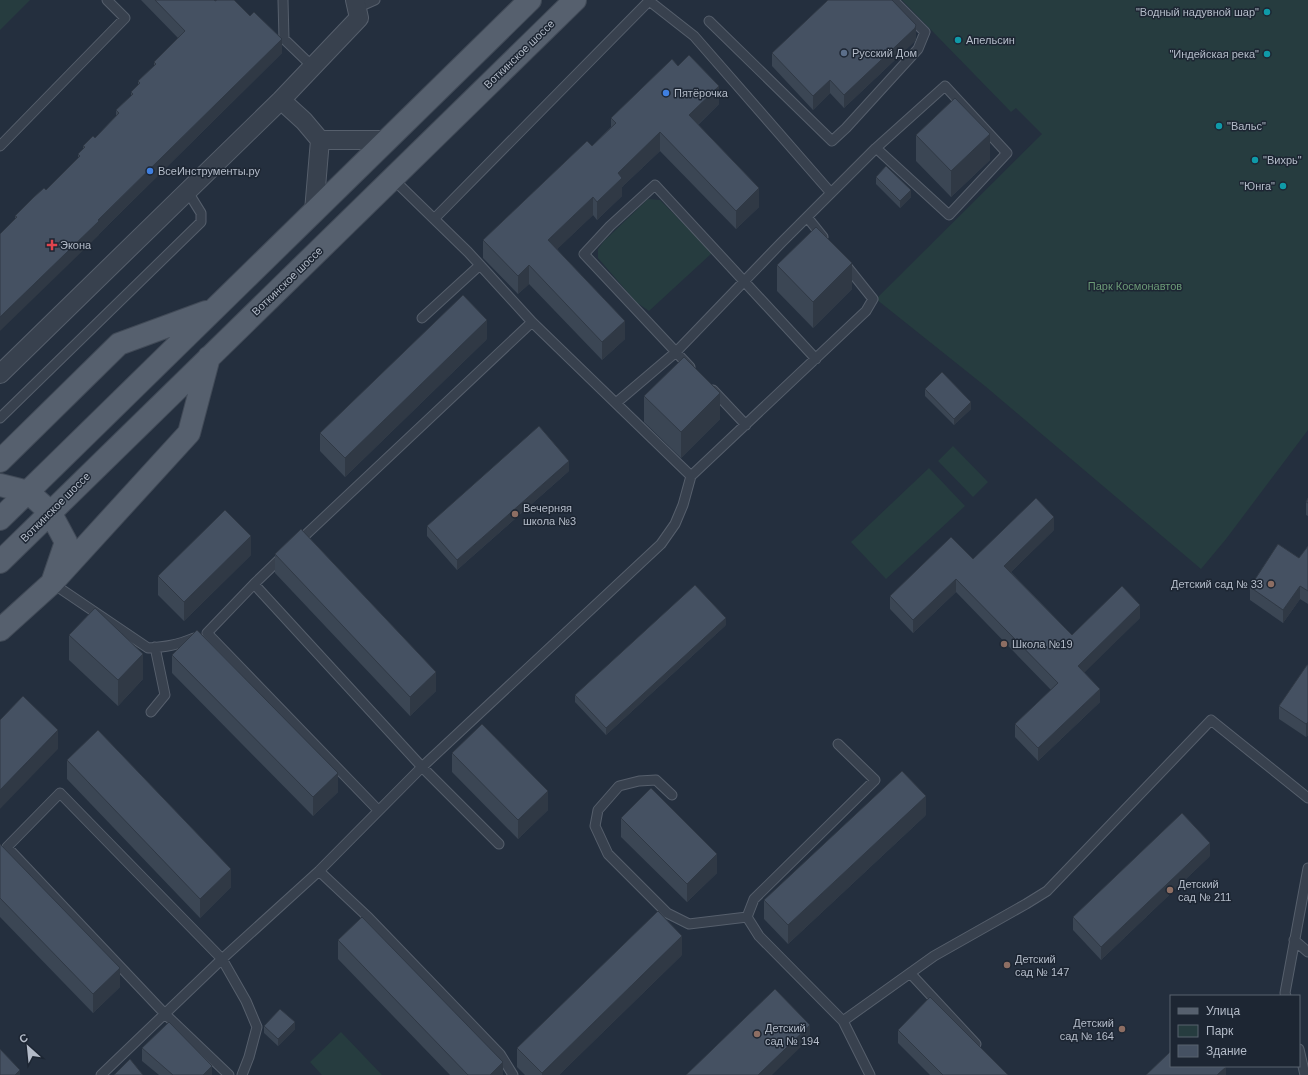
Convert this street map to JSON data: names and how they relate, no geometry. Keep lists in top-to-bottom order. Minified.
{"streets":{"main road":["Воткинское шоссе"]},"parks":["Парк Космонавтов"],"places":{"other":["\"Водный надувной шар\"","Апельсин","Русский Дом","\"Индейская река\"","Пятёрочка","\"Вальс\"","\"Вихрь\"","ВсеИнструменты.ру","\"Юнга\"","Вечерняя школа №3","Детский сад № 33","Школа №19","Детский сад № 211","Детский сад № 147","Детский сад № 164","Детский сад № 194"],"health":["Экона"]},"legend":["Улица","Парк","Здание"],"north":"top left"}
